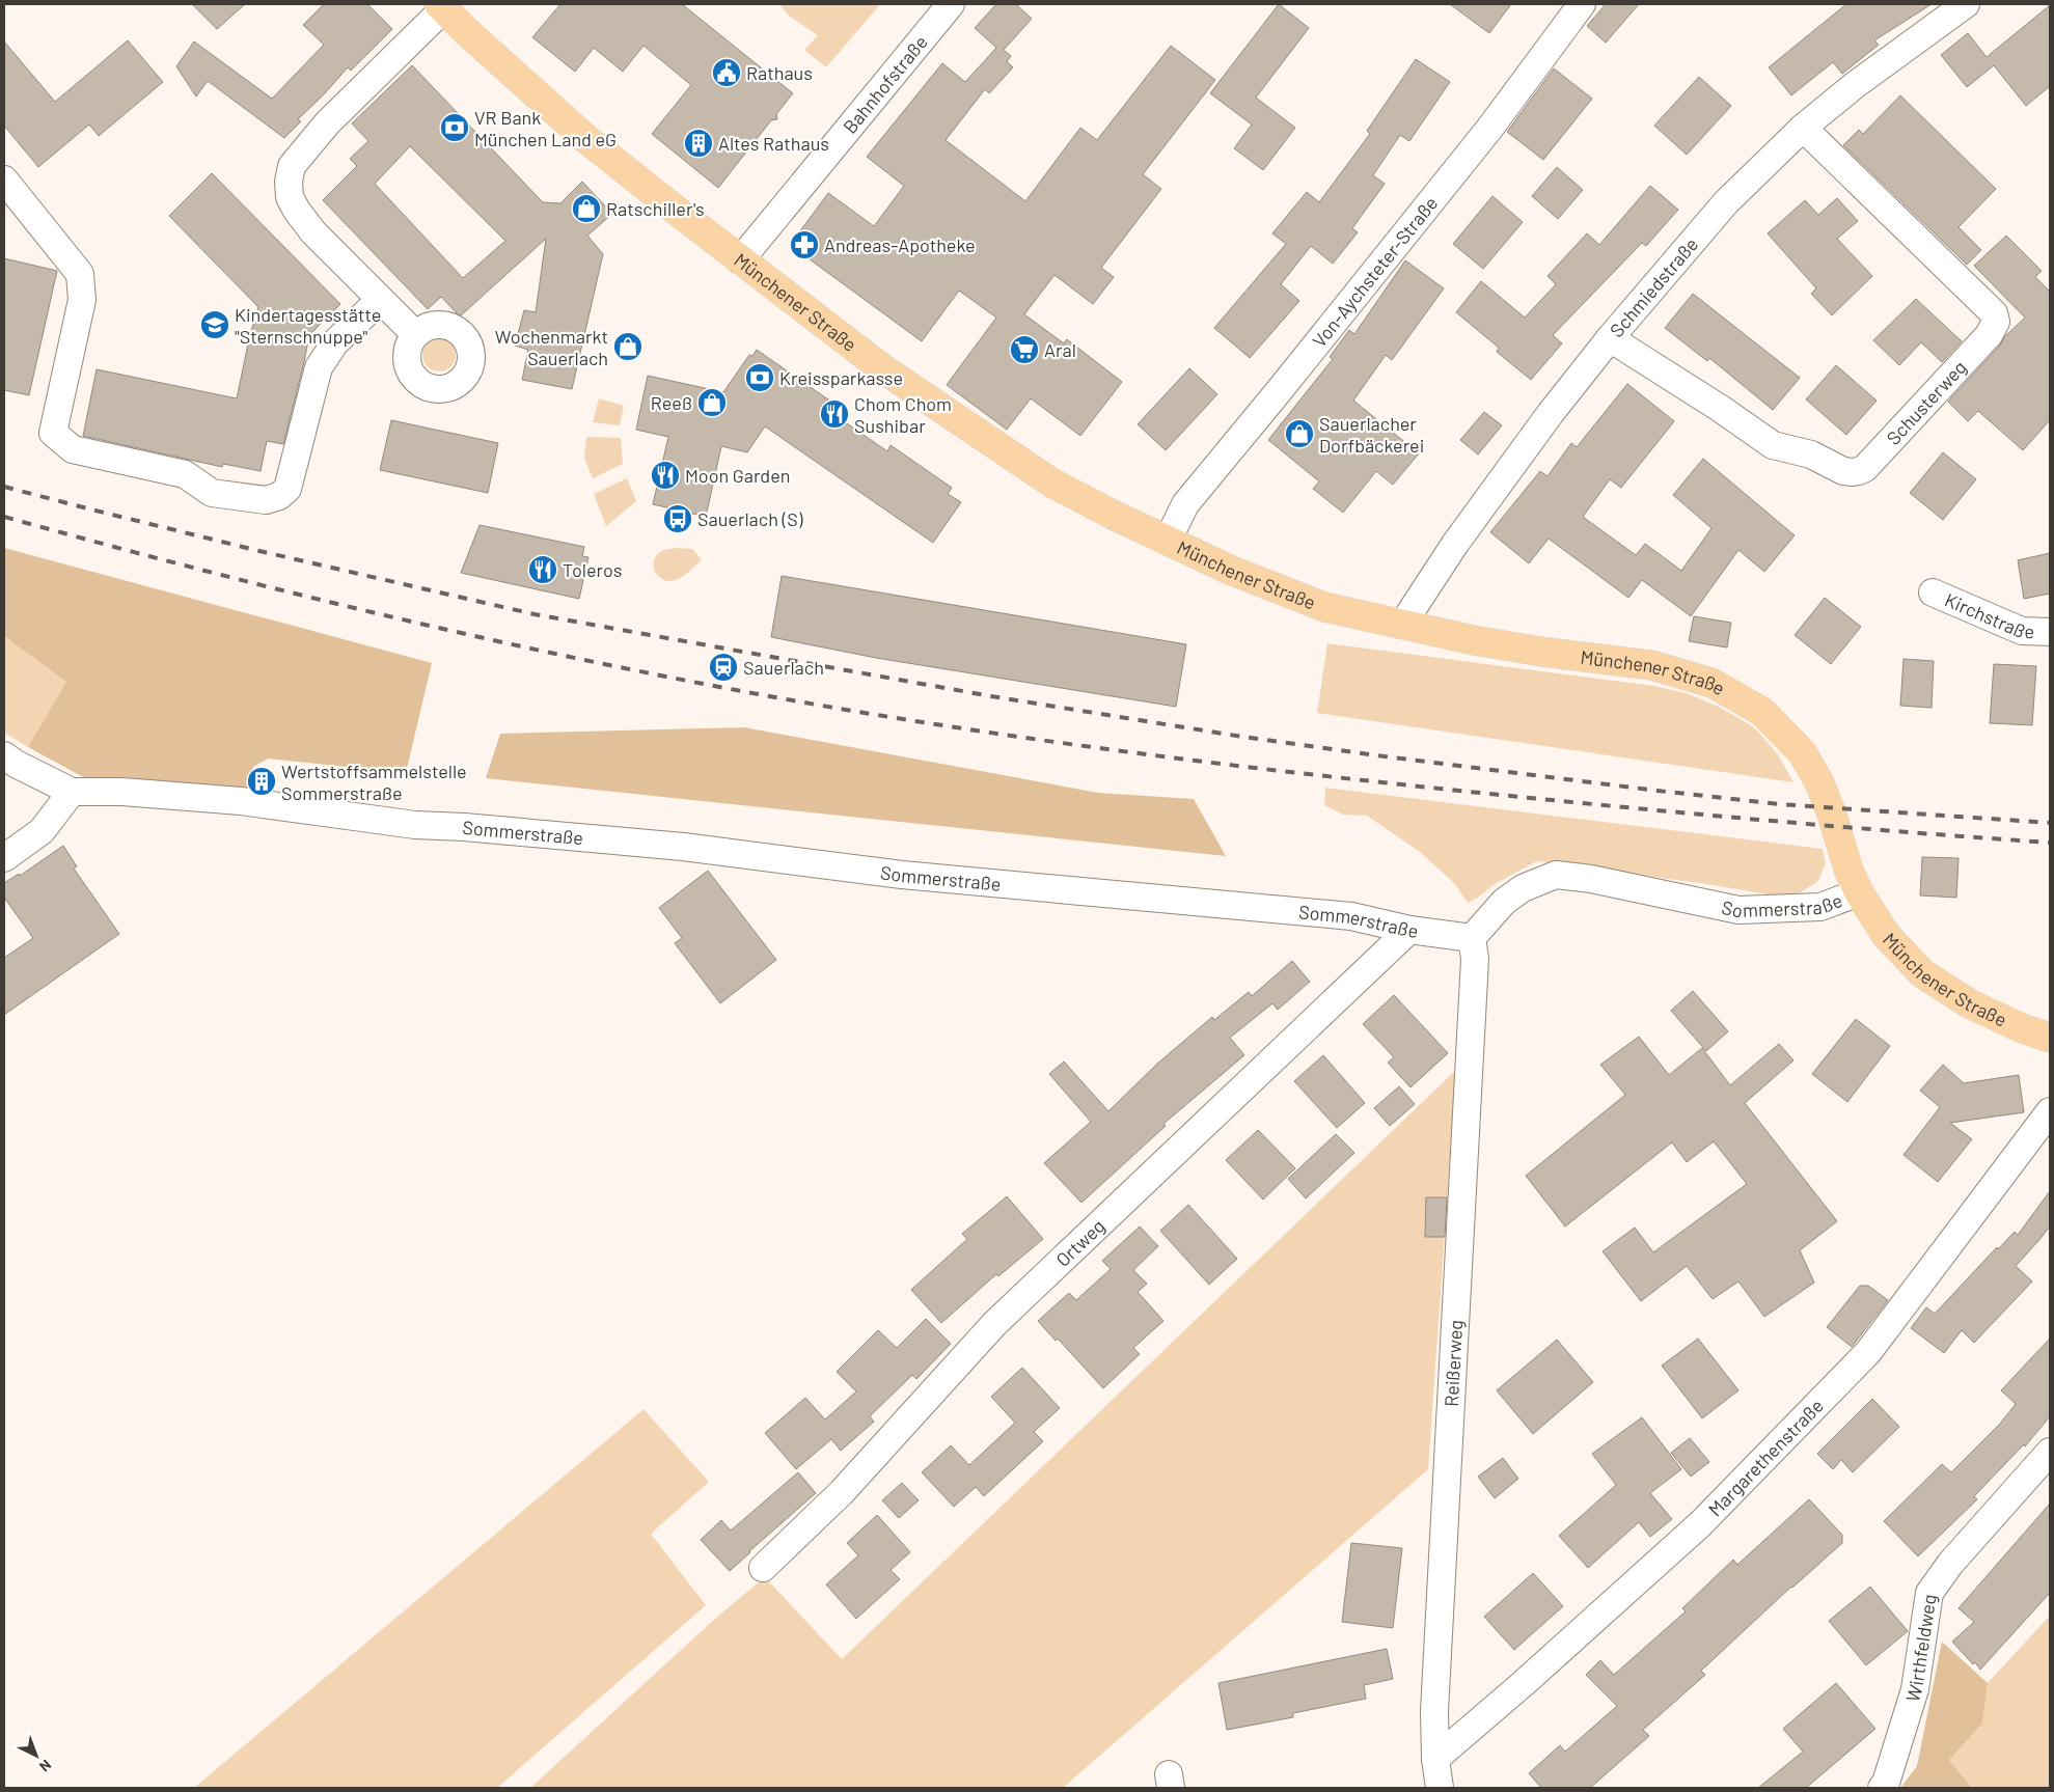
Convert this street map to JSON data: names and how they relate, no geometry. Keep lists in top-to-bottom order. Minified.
{"streets":{"main road":["Münchener Straße"],"street":["Bahnhofstraße","Von-Aychsteter-Straße","Schmiedstraße","Schusterweg","Kirchstraße","Sommerstraße","Ortweg","Reißerweg","Margarethenstraße","Wirthfeldweg"]},"crossings":[["Bahnhofstraße","Münchener Straße"],["Von-Aychsteter-Straße","Münchener Straße"],["Schmiedstraße","Münchener Straße"],["Schmiedstraße","Schusterweg"],["Münchener Straße","Sommerstraße"],["Sommerstraße","Ortweg"],["Sommerstraße","Reißerweg"],["Reißerweg","Margarethenstraße"]],"places":{"public building":["Rathaus"],"bank":["VR Bank München Land eG","Kreissparkasse"],"building":["Altes Rathaus","Wertstoffsammelstelle Sommerstraße"],"shop":["Ratschiller's","Wochenmarkt Sauerlach","Reeß","Sauerlacher Dorfbäckerei"],"pharmacy":["Andreas-Apotheke"],"school or university":["Kindertagesstätte \"Sternschnuppe\""],"supermarket":["Aral"],"restaurant":["Chom Chom Sushibar","Moon Garden","Toleros"],"bus stop":["Sauerlach (S)"],"station":["Sauerlach"]},"north":"bottom right"}
